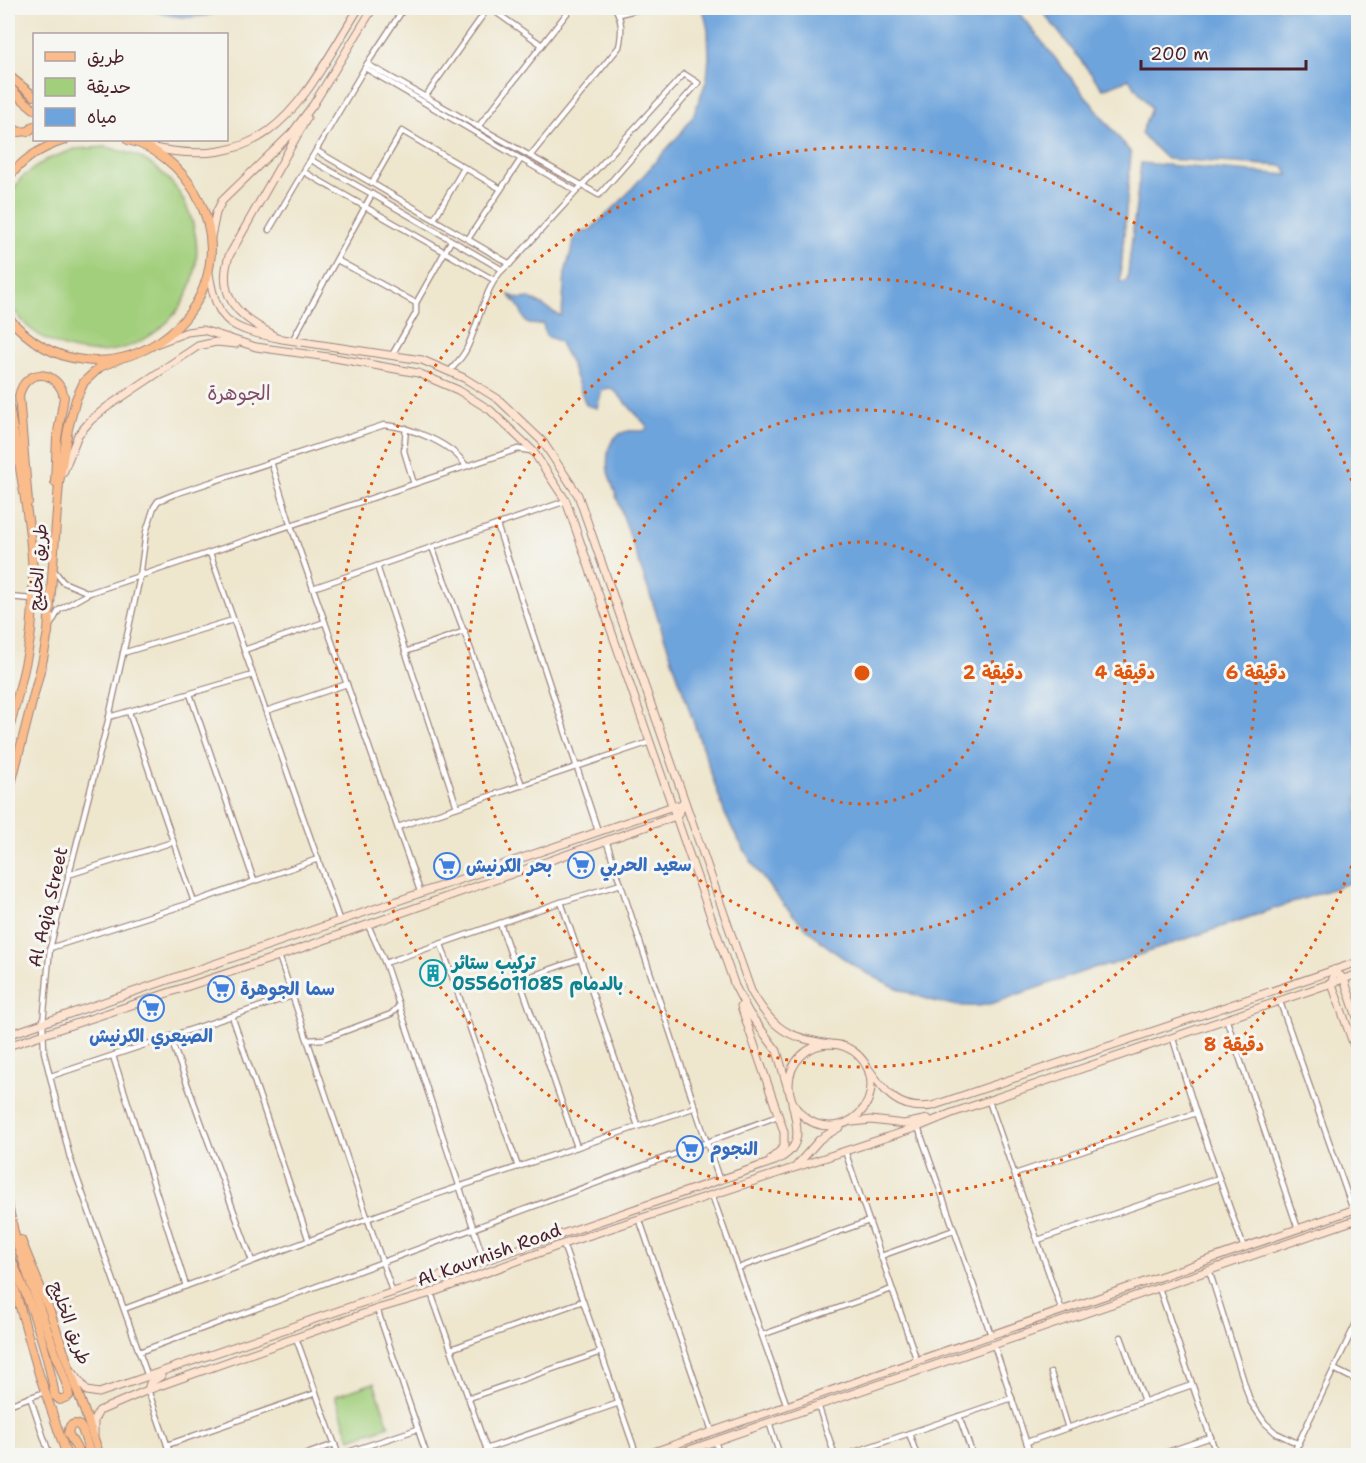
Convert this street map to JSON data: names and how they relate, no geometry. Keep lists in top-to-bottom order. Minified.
{"streets":{"main road":["طريق الخليج"],"street":["Al Aqiq Street","Al Kaurnish Road"]},"crossings":[["طريق الخليج","Al Kaurnish Road"],["Al Aqiq Street","Al Kaurnish Road"]],"districts":["الجوهرة"],"places":{"supermarket":["سعيد الحربي","بحر الكرنيش","سما الجوهرة","الصيعري الكرنيش","النجوم"],"building":["تركيب ستائر بالدمام 0556011085"]},"legend":["طريق","حديقة","مياه"],"scale_bar":"200 m","rings":["2 دقيقة","4 دقيقة","6 دقيقة","8 دقيقة"]}
